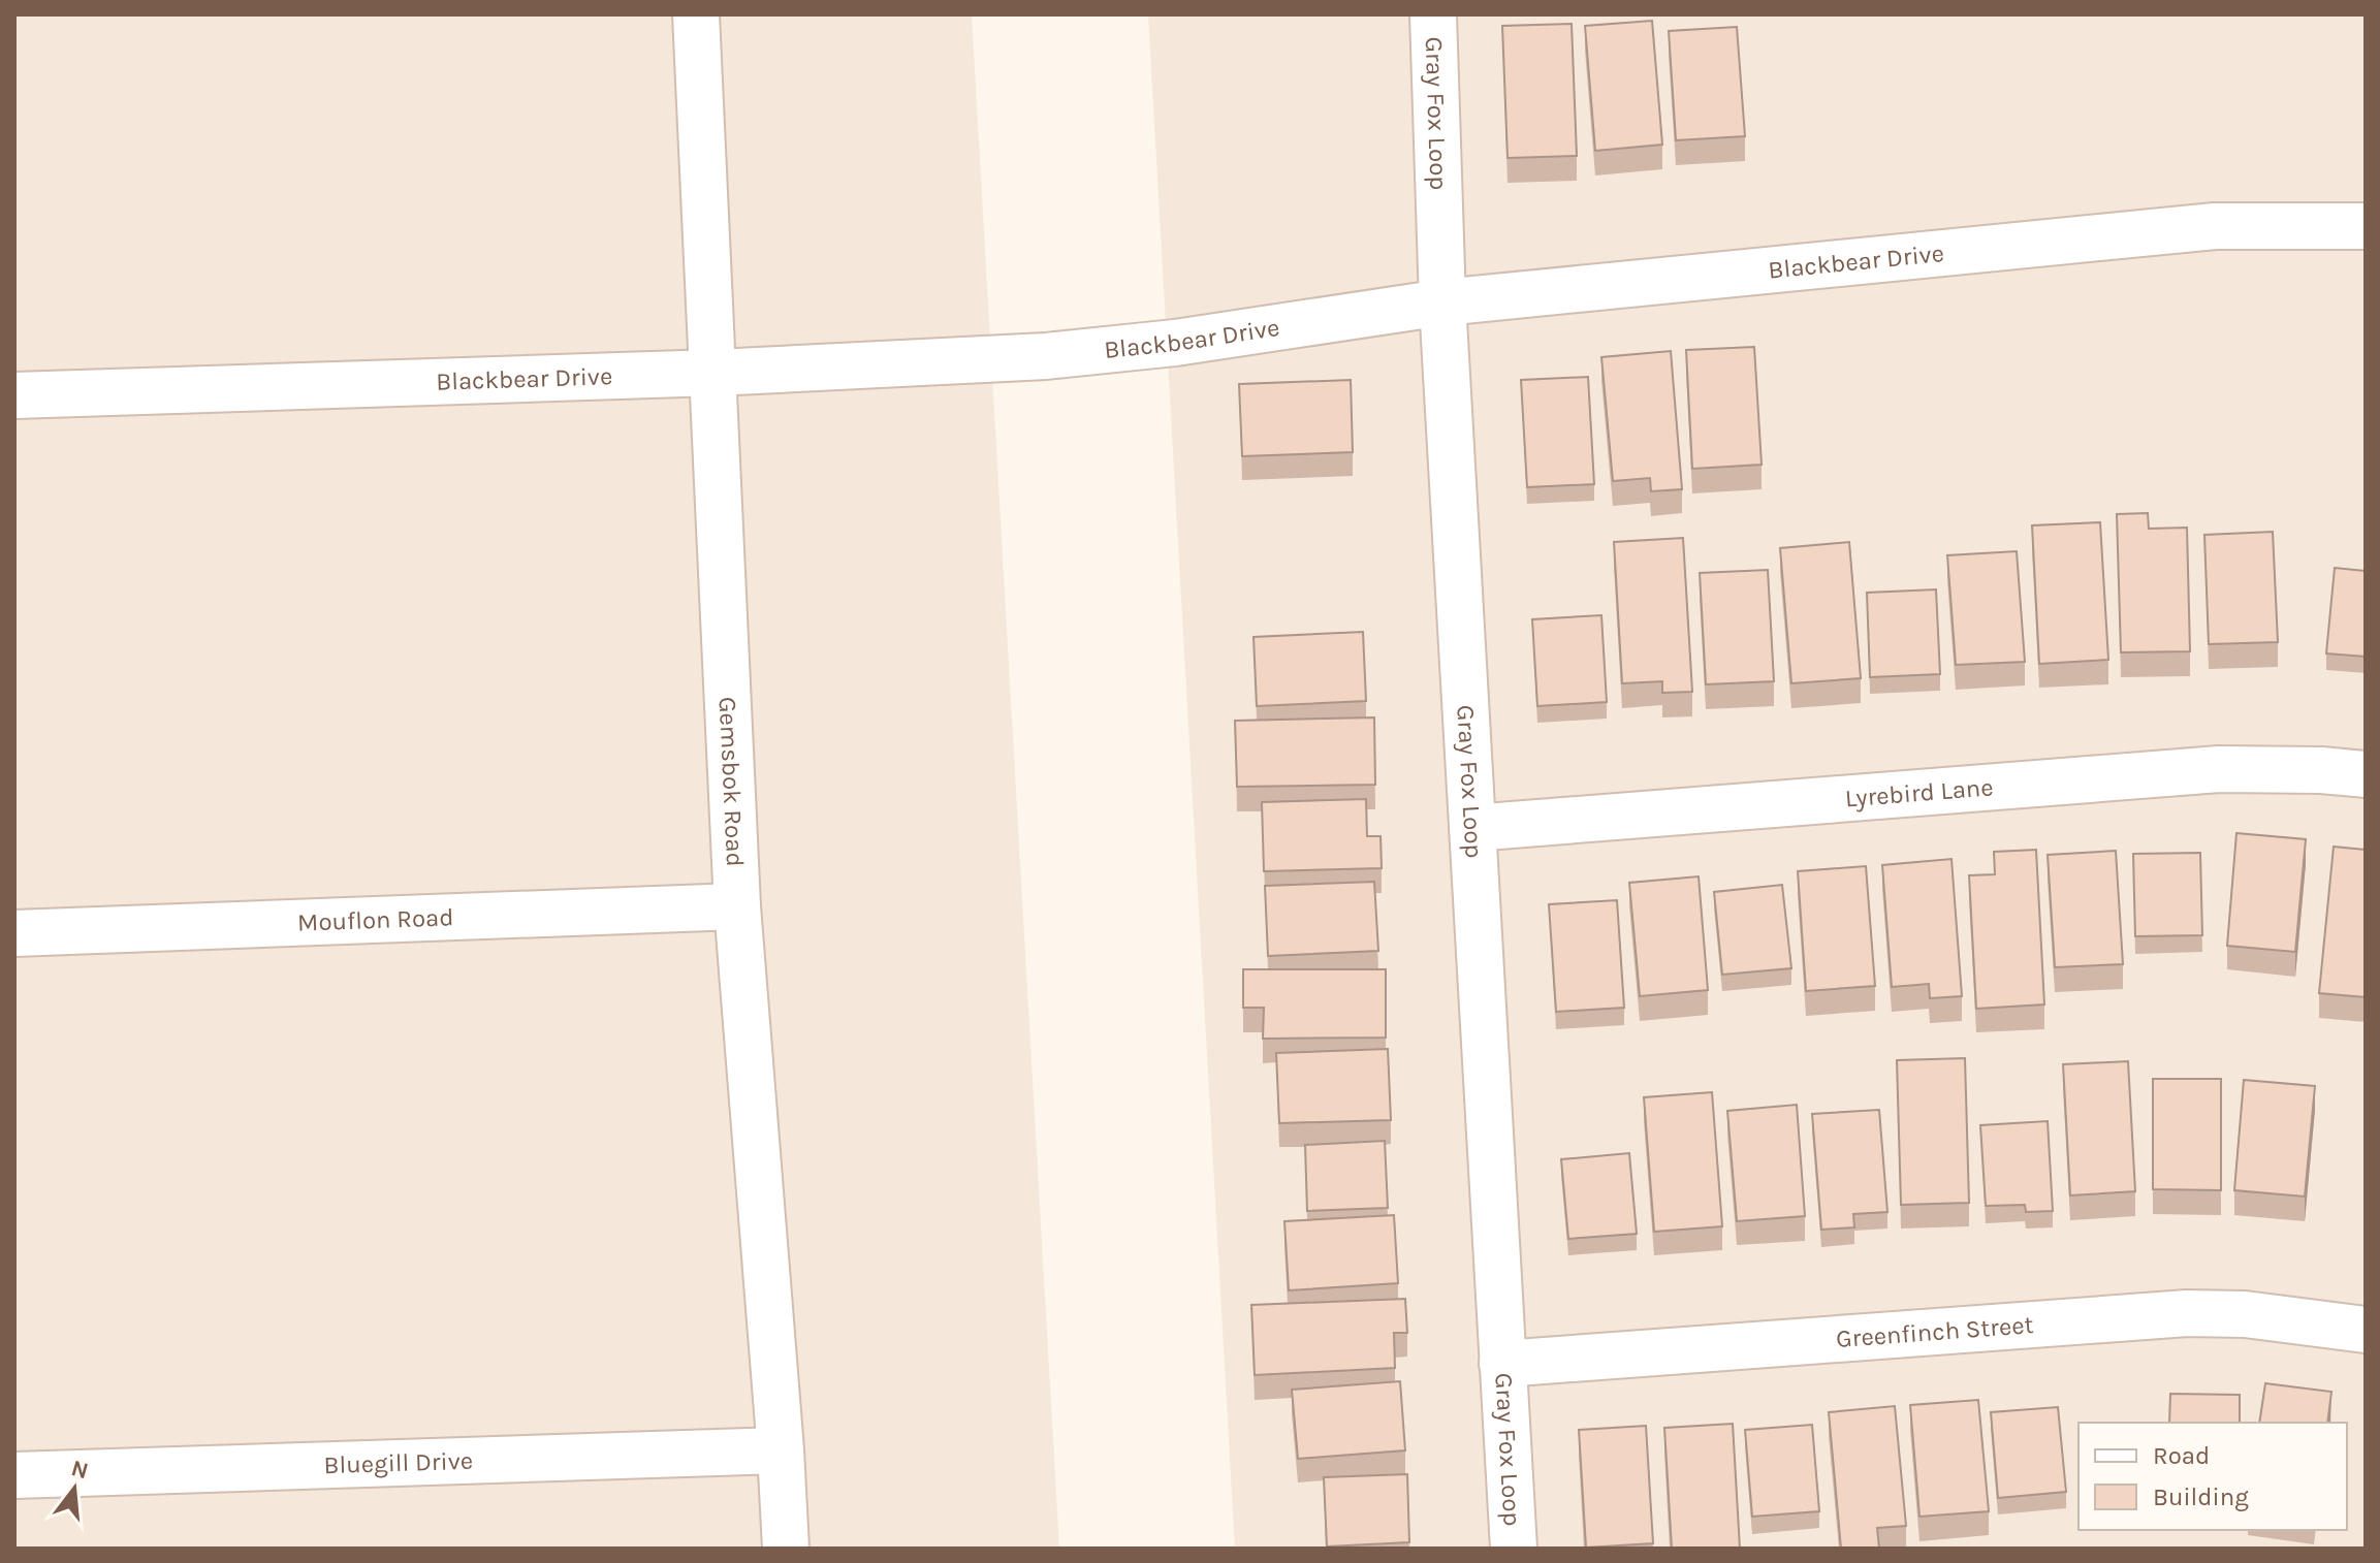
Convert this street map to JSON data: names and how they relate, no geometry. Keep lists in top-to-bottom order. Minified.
{"streets":{"street":["Gray Fox Loop","Blackbear Drive","Gemsbok Road","Lyrebird Lane","Mouflon Road","Greenfinch Street","Bluegill Drive"]},"crossings":[["Gray Fox Loop","Blackbear Drive"],["Gray Fox Loop","Lyrebird Lane"],["Gray Fox Loop","Greenfinch Street"],["Blackbear Drive","Gemsbok Road"],["Gemsbok Road","Mouflon Road"],["Gemsbok Road","Bluegill Drive"]],"legend":["Road","Building"],"north":"top"}
